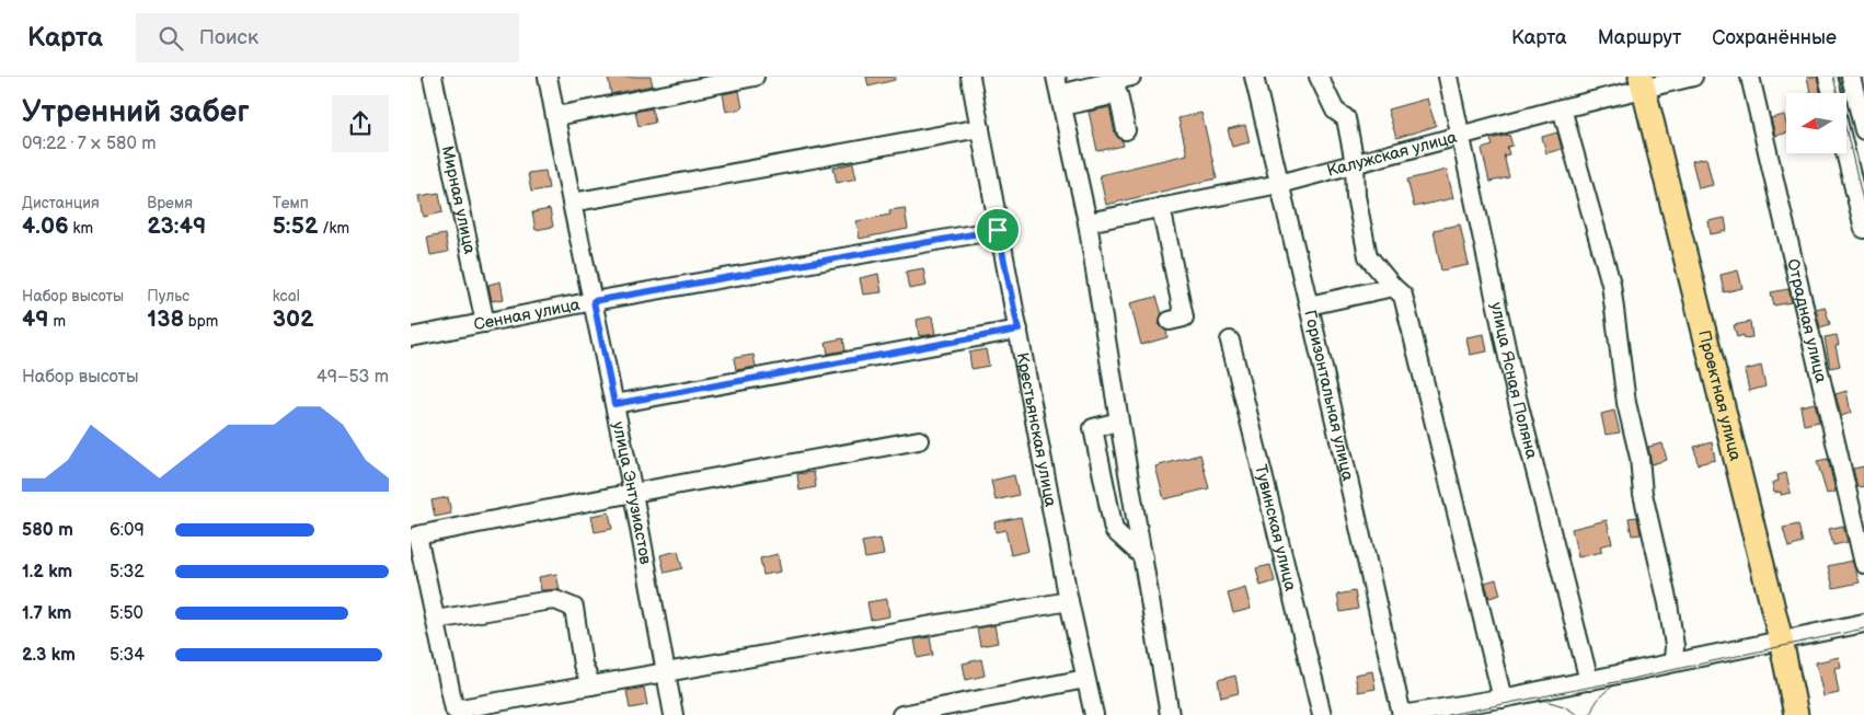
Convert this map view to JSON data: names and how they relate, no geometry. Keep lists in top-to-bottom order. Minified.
{"streets":{"main road":["Проектная улица"],"street":["Калужская улица","Мирная улица","Сенная улица","Отрадная улица","улица Ясная Поляна","Горизонтальная улица","Крестьянская улица","улица Энтузиастов","Тувинская улица"]},"crossings":[["Калужская улица","улица Ясная Поляна"],["Калужская улица","Горизонтальная улица"],["Калужская улица","Проектная улица"],["Мирная улица","Сенная улица"],["Сенная улица","Крестьянская улица"],["Сенная улица","улица Энтузиастов"]],"north":"left","page":{"header":"Карта","search":"Поиск","nav":["Карта","Маршрут","Сохранённые"],"heading":["Утренний забег","09:22 · 7 × 580 m"],"stats":[["Дистанция","4.06 km"],["Время","23:49"],["Темп","5:52 /km"],["Набор высоты","49 m"],["Пульс","138 bpm"],["kcal","302"]],"chart":["Набор высоты","49–53 m"],"list":[{"name":"580 m","note":"6:09"},{"name":"1.2 km","note":"5:32"},{"name":"1.7 km","note":"5:50"},{"name":"2.3 km","note":"5:34"}]}}
